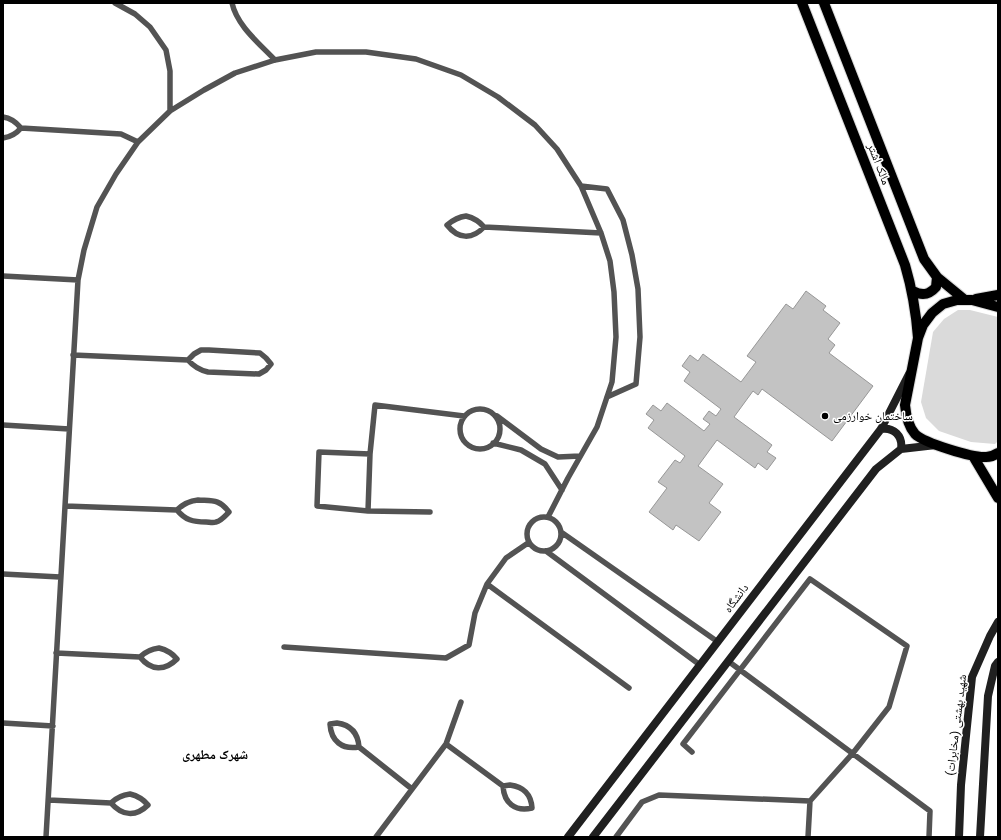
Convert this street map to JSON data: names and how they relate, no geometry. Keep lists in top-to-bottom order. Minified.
{"streets":{"main road":["مالک اشتر","دانشگاه","شهید بهشتی (مخابرات)"]},"districts":["شهرک مطهری"],"places":["ساختمان خوارزمی"]}
